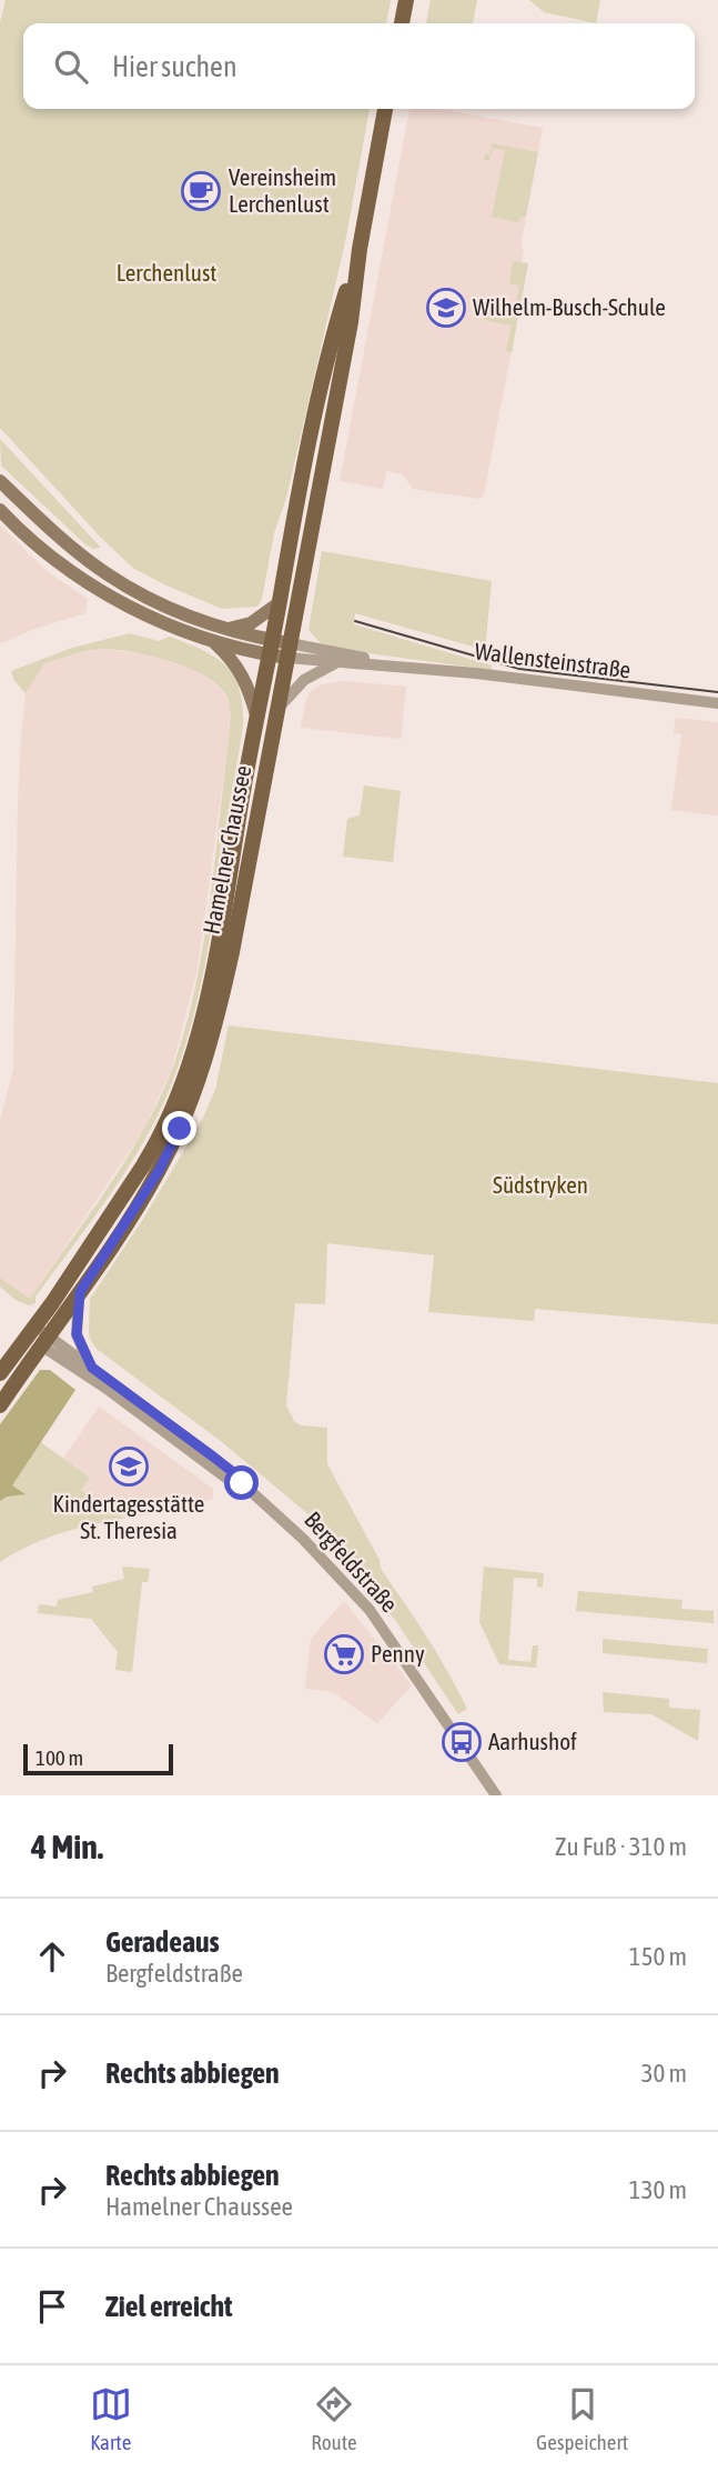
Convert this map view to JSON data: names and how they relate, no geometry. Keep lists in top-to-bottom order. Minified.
{"streets":{"main road":["Hamelner Chaussee"],"street":["Wallensteinstraße","Bergfeldstraße"]},"crossings":[["Wallensteinstraße","Hamelner Chaussee"],["Hamelner Chaussee","Bergfeldstraße"]],"parks":["Lerchenlust","Südstryken"],"places":{"cafe":["Vereinsheim Lerchenlust"],"school or university":["Wilhelm-Busch-Schule","Kindertagesstätte St. Theresia"],"supermarket":["Penny"],"bus stop":["Aarhushof"]},"scale_bar":"100 m","page":{"search":"Hier suchen","scale":"100 m","heading":["4 Min.","Zu Fuß · 310 m"],"list":[["Geradeaus","Bergfeldstraße","150 m"],["Rechts abbiegen","30 m"],["Rechts abbiegen","Hamelner Chaussee","130 m"],"Ziel erreicht"],"nav":["Karte","Route","Gespeichert"]}}
